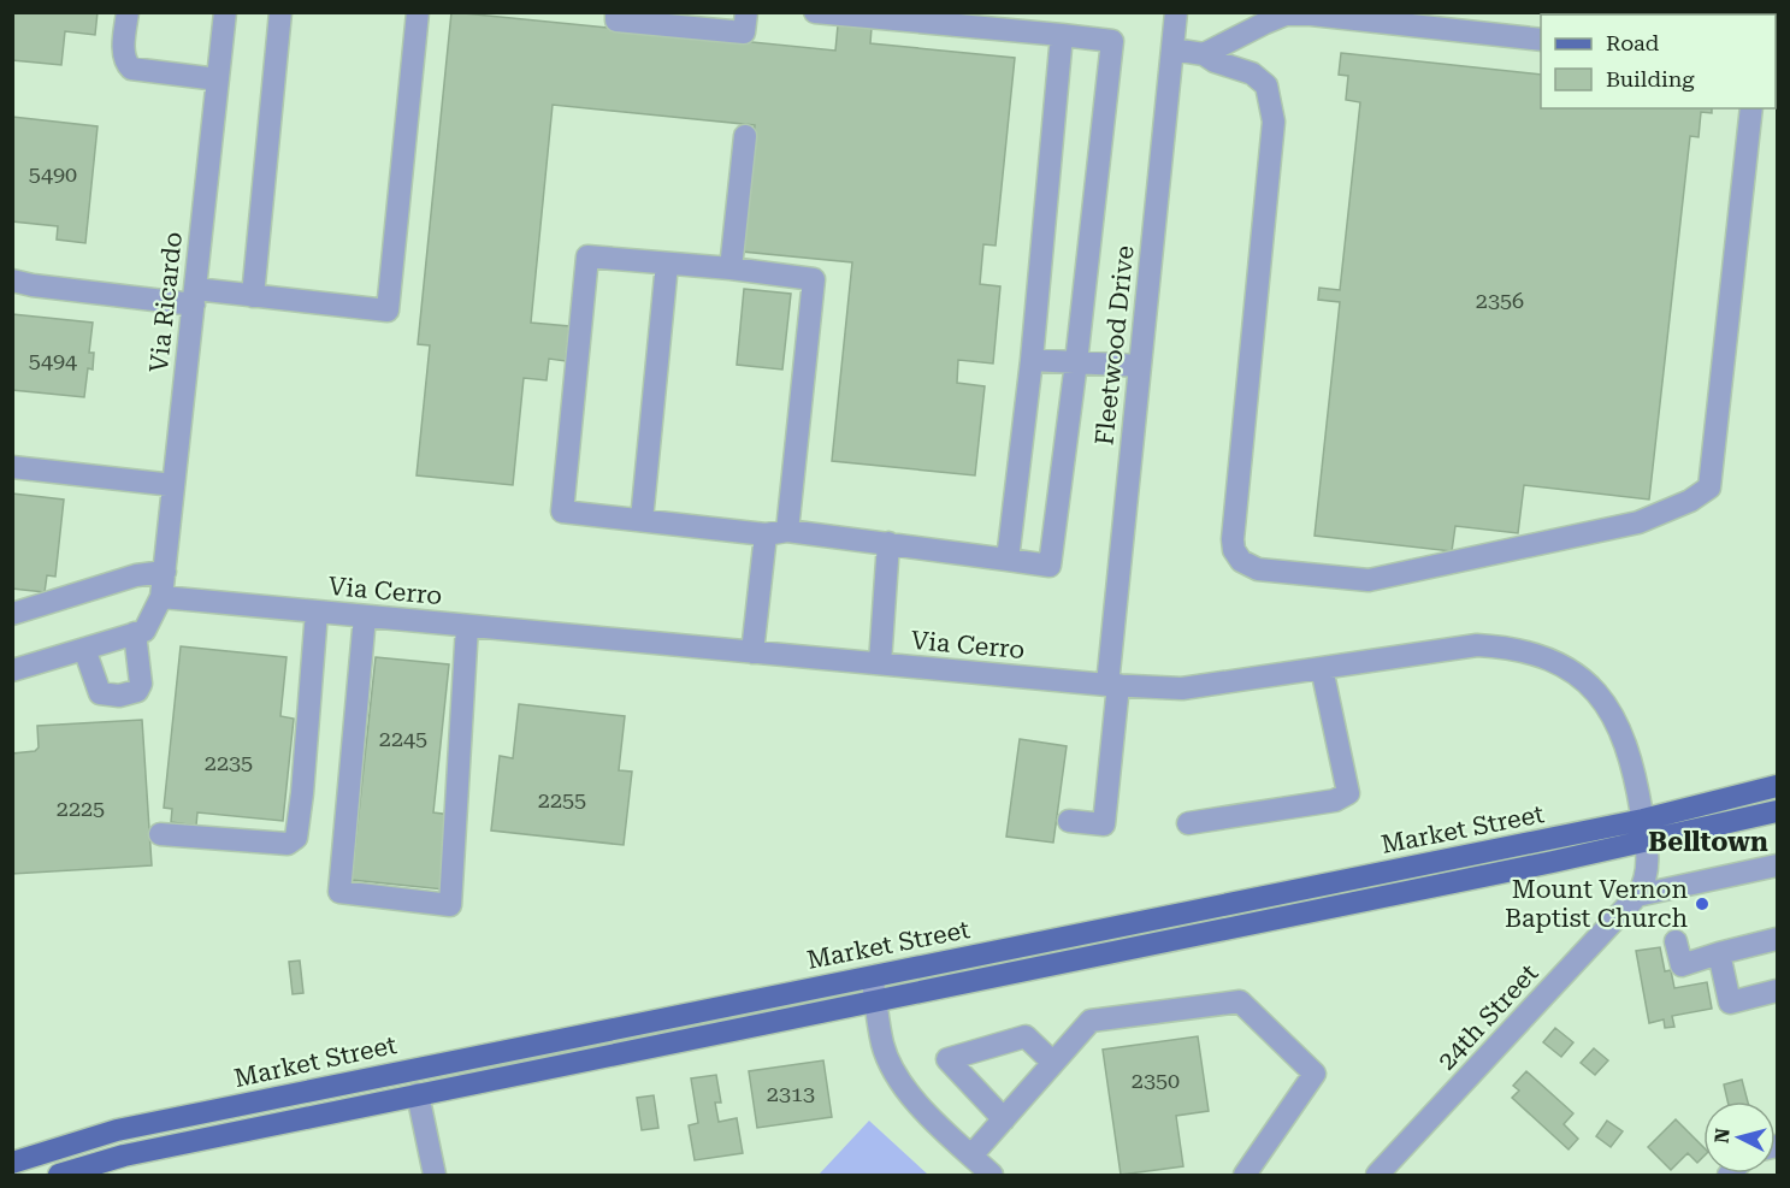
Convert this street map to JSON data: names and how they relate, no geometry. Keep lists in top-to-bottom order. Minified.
{"streets":{"main road":["Market Street"],"street":["Via Ricardo","Fleetwood Drive","Via Cerro","24th Street"]},"crossings":[["Via Ricardo","Via Cerro"],["Fleetwood Drive","Via Cerro"],["Via Cerro","Market Street"],["Via Cerro","24th Street"],["Market Street","24th Street"]],"districts":["Belltown"],"places":["Mount Vernon Baptist Church"],"house_numbers":["5490","2356","5494","2245","2235","2255","2225","2350","2313"],"legend":["Road","Building"],"north":"left"}
